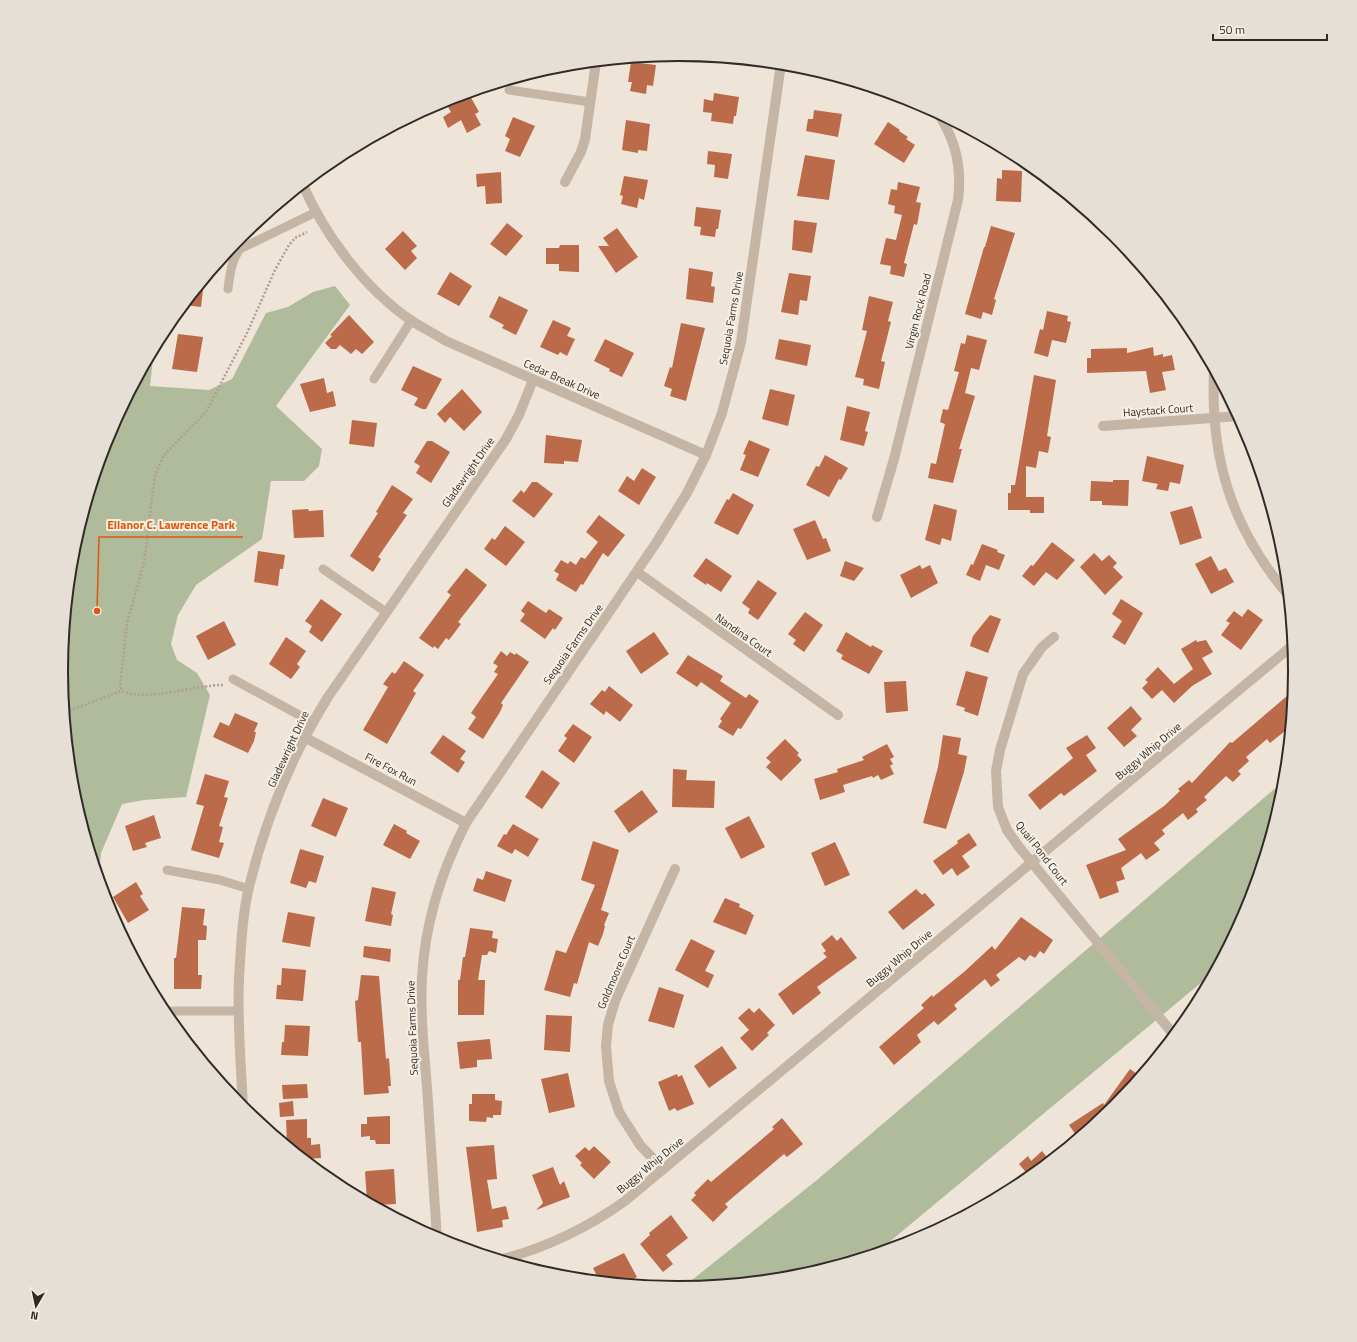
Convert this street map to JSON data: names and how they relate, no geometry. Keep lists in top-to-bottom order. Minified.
{"streets":{"street":["Virgin Rock Road","Sequoia Farms Drive","Cedar Break Drive","Haystack Court","Gladewright Drive","Nandina Court","Buggy Whip Drive","Fire Fox Run","Quail Pond Court","Goldmoore Court"]},"crossings":[["Sequoia Farms Drive","Cedar Break Drive"],["Sequoia Farms Drive","Nandina Court"],["Sequoia Farms Drive","Fire Fox Run"],["Cedar Break Drive","Gladewright Drive"],["Gladewright Drive","Fire Fox Run"],["Buggy Whip Drive","Quail Pond Court"],["Buggy Whip Drive","Goldmoore Court"]],"places":["Ellanor C. Lawrence Park"],"scale_bar":"50 m","north":"bottom"}
